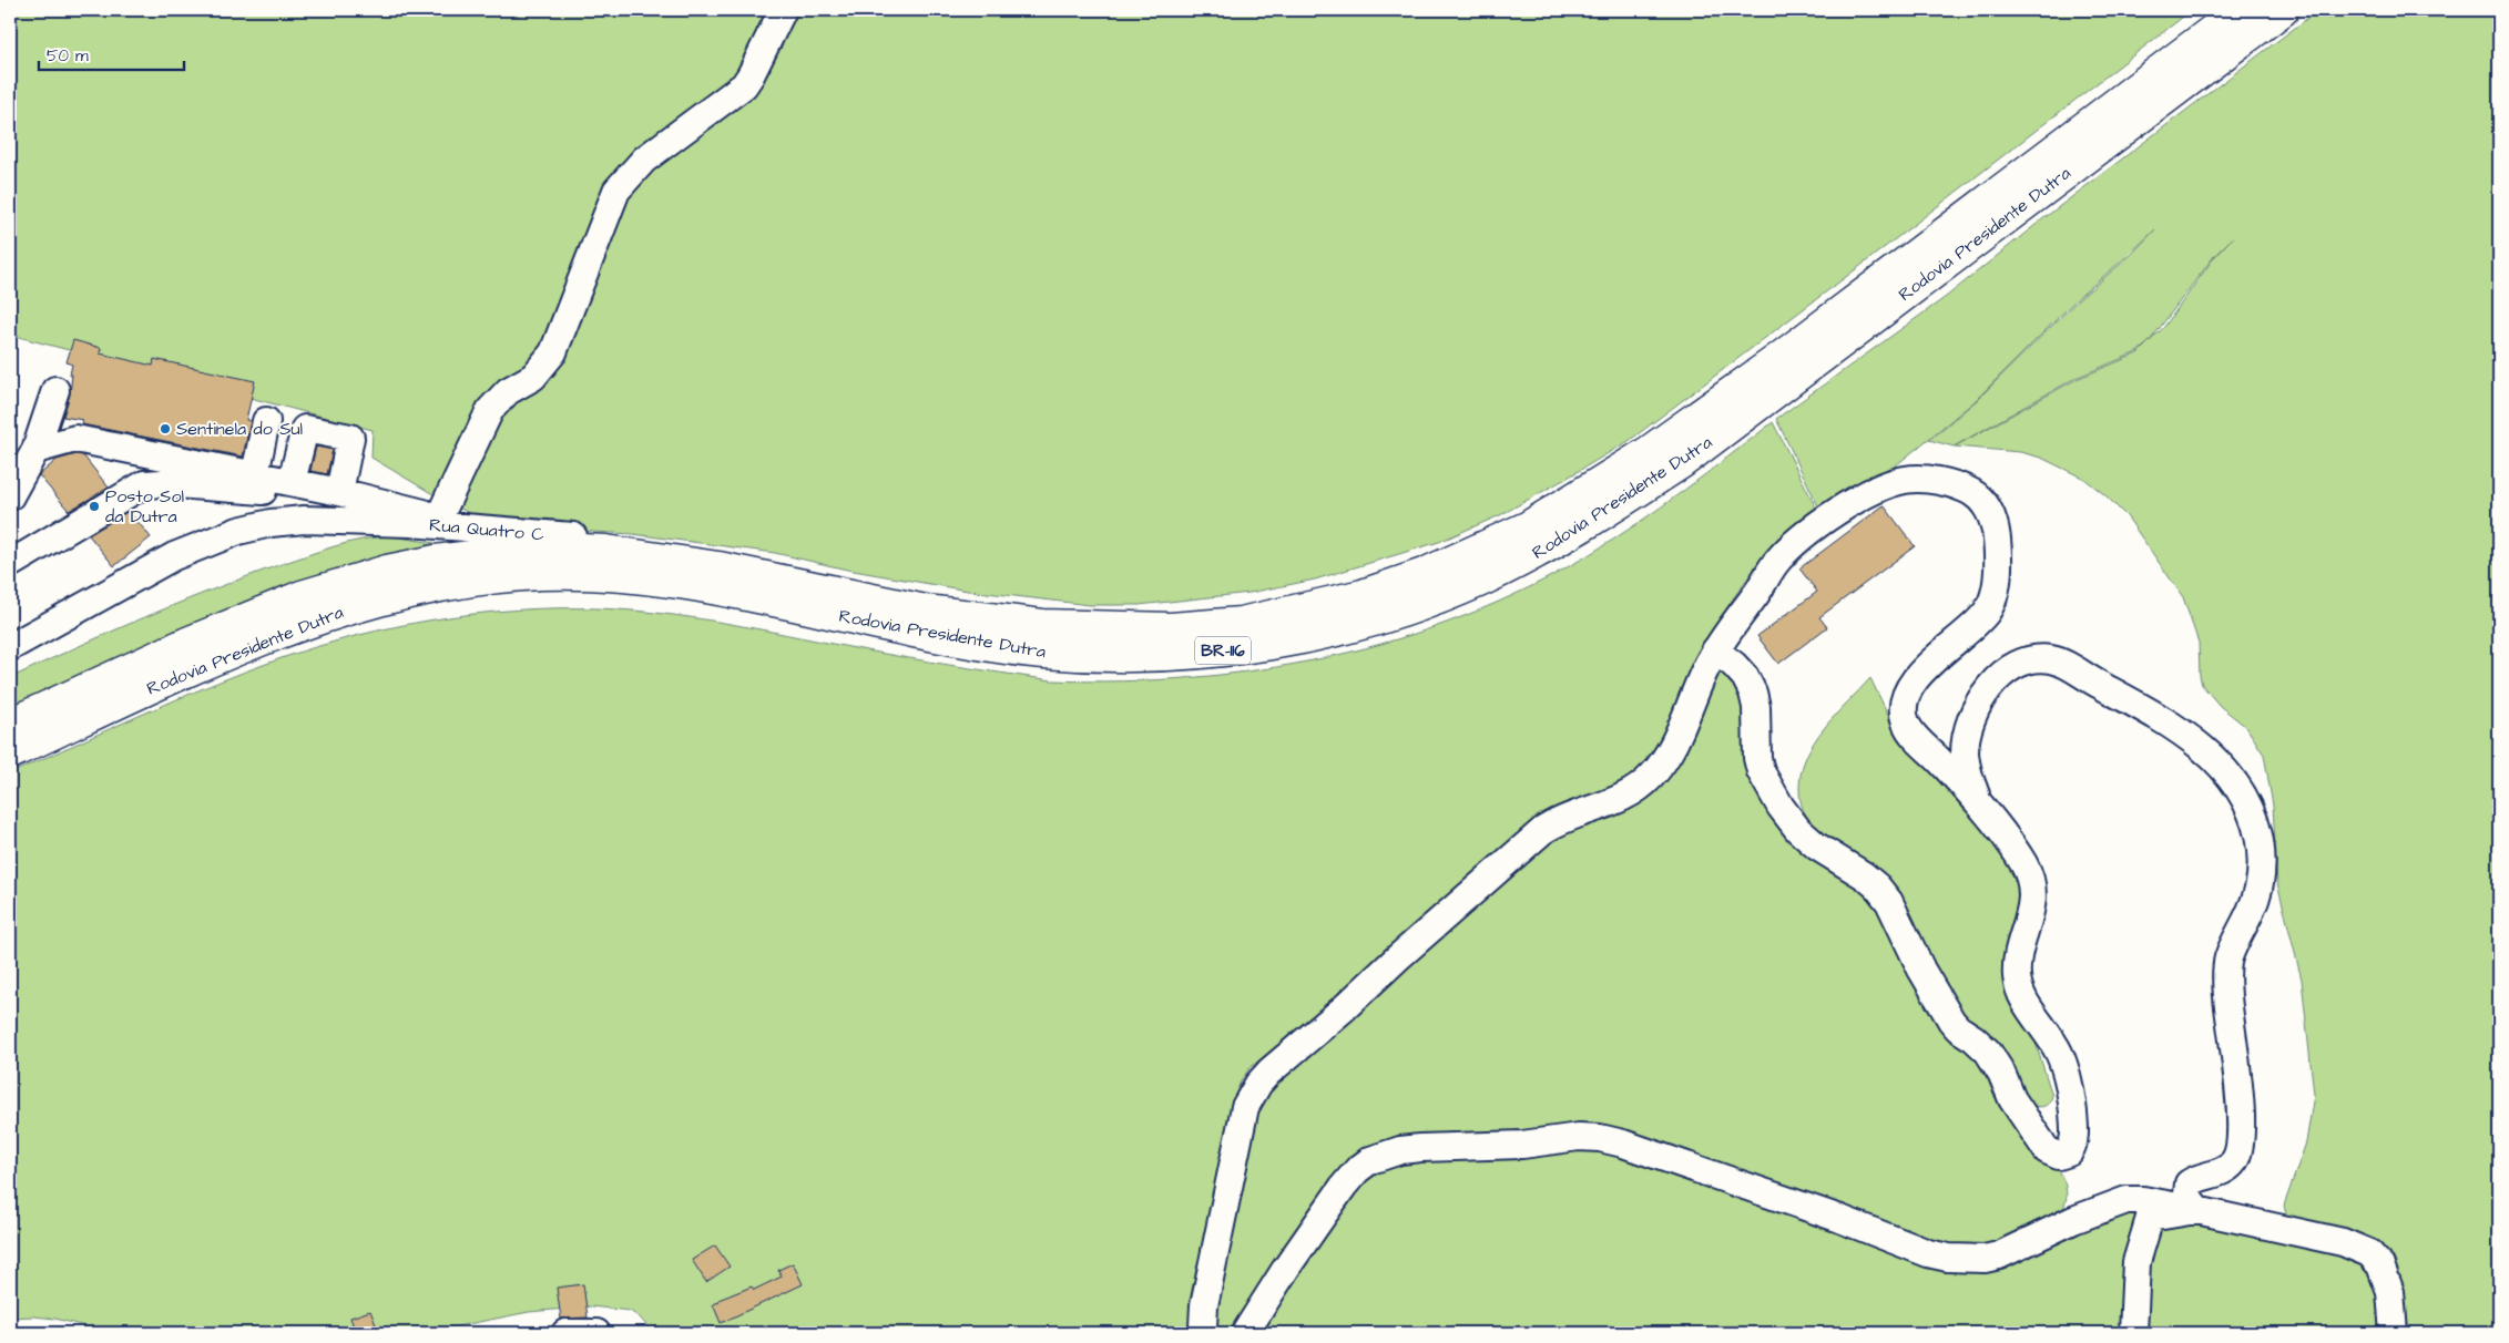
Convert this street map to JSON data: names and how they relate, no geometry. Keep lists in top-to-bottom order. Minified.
{"streets":{"highway":["Rodovia Presidente Dutra","BR-116"],"street":["Rua Quatro C"]},"crossings":[["Rodovia Presidente Dutra","Rua Quatro C"]],"places":["Sentinela do Sul","Posto Sol da Dutra"],"scale_bar":"50 m"}
